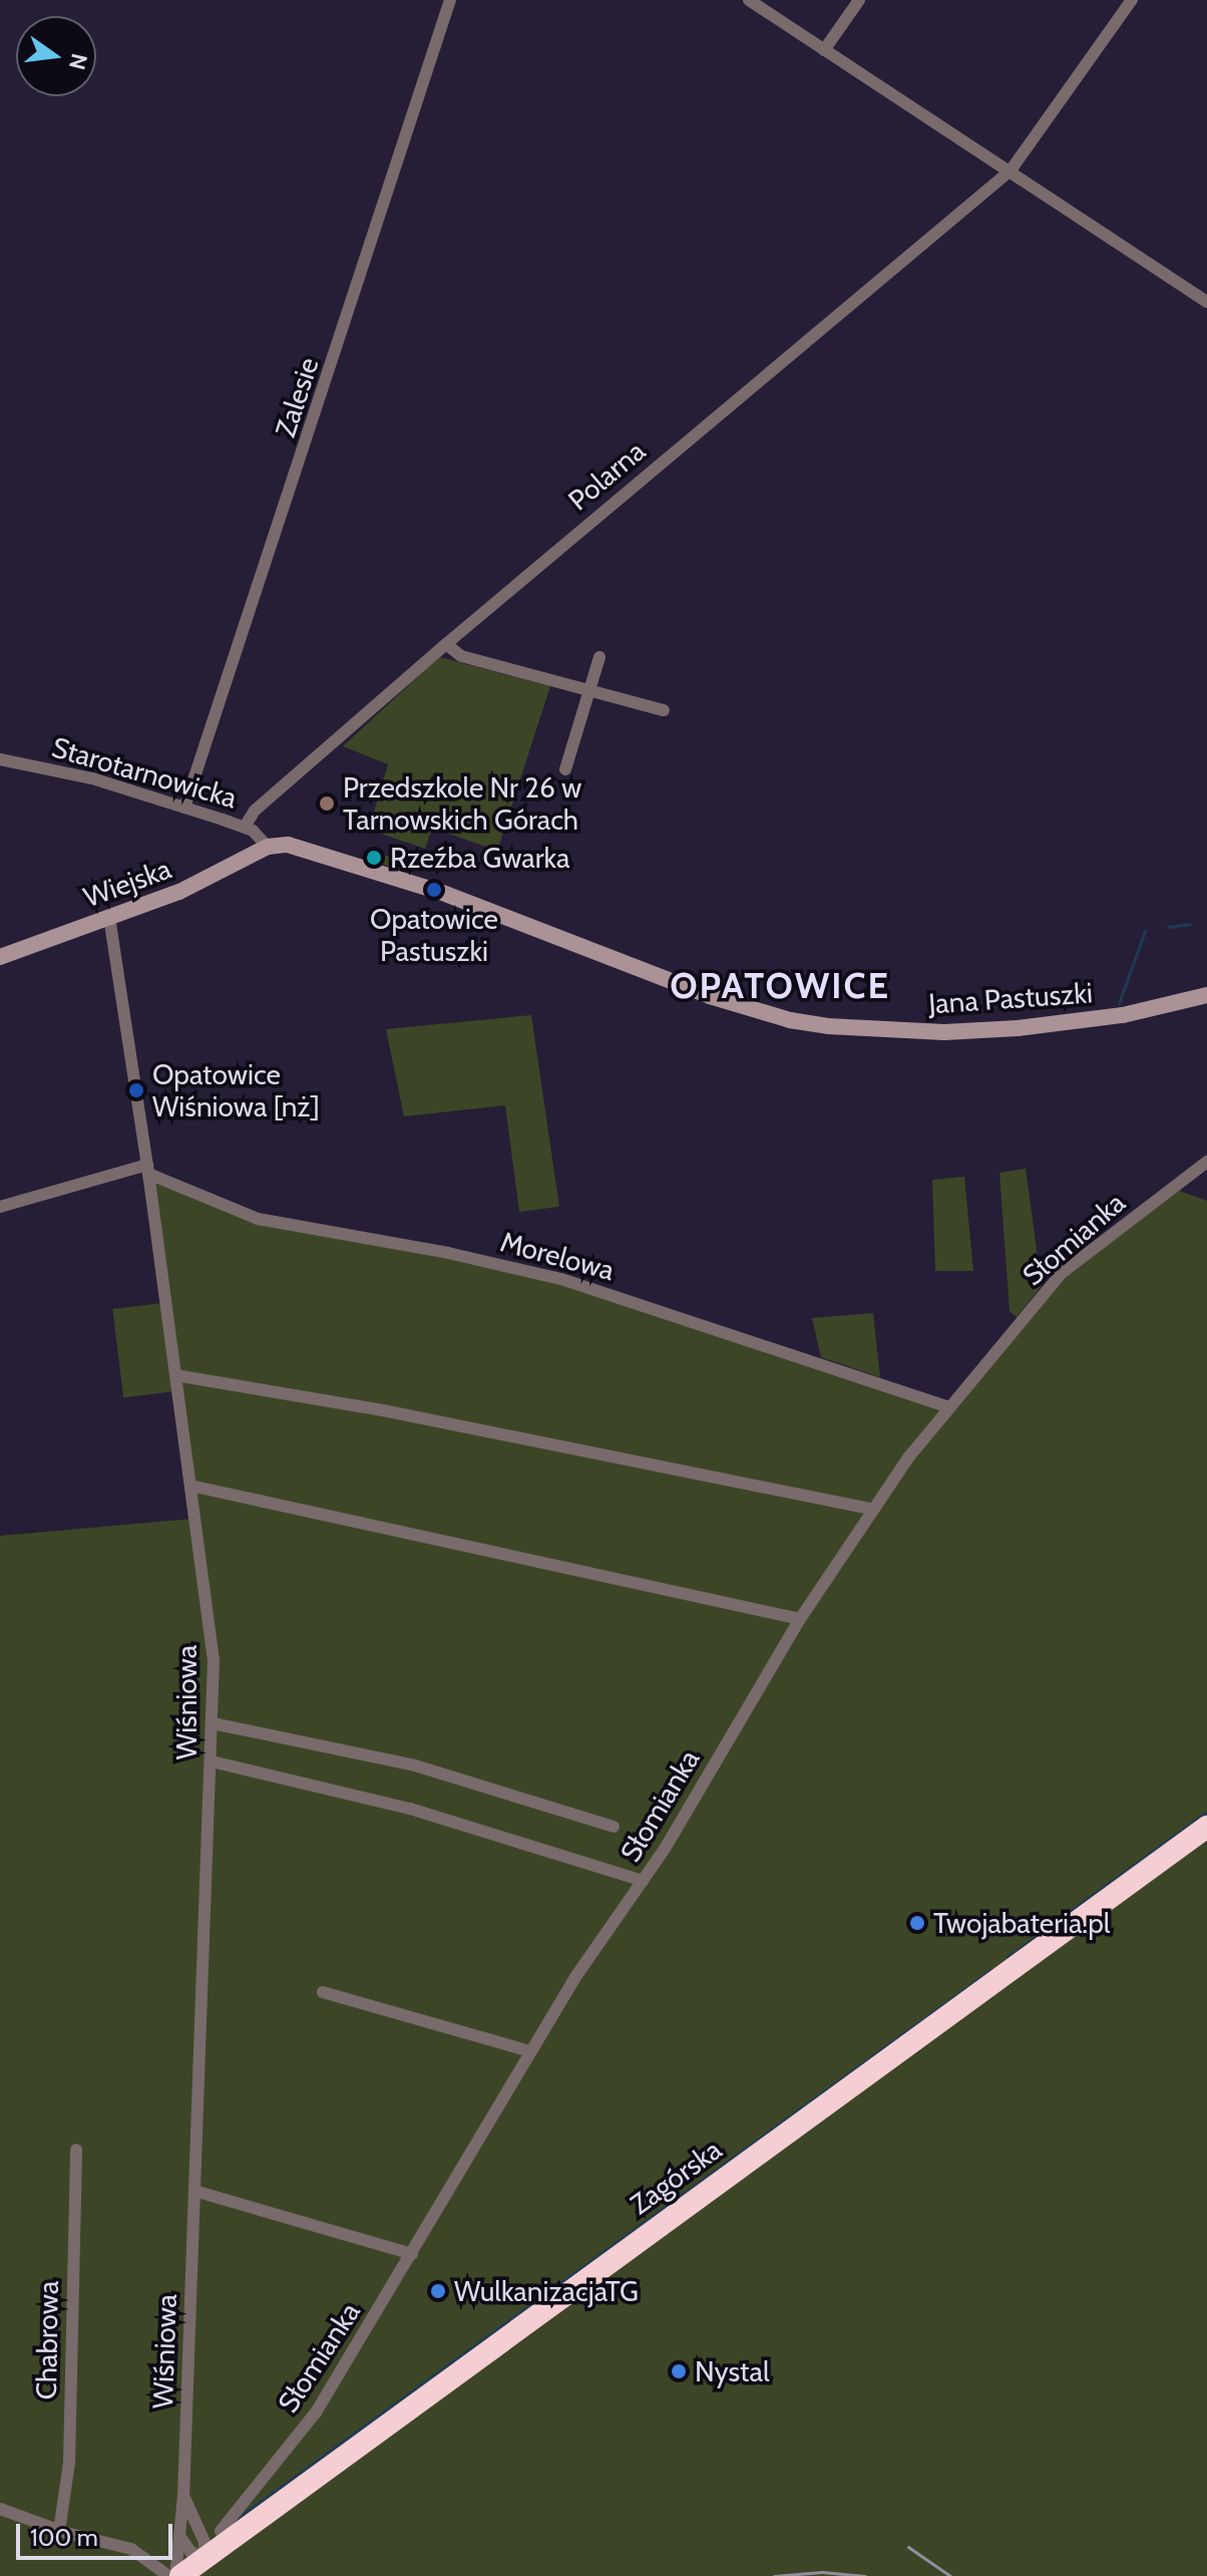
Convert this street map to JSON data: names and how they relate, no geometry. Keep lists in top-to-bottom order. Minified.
{"streets":{"highway":["Zagórska"],"street":["Zalesie","Polarna","Starotarnowicka","Wiejska","Jana Pastuszki","Słomianka","Morelowa","Wiśniowa","Chabrowa"]},"crossings":[["Zalesie","Starotarnowicka"],["Polarna","Starotarnowicka"],["Starotarnowicka","Wiejska"],["Starotarnowicka","Jana Pastuszki"],["Wiejska","Jana Pastuszki"],["Wiejska","Wiśniowa"],["Słomianka","Morelowa"],["Słomianka","Zagórska"],["Morelowa","Wiśniowa"],["Wiśniowa","Zagórska"]],"districts":["OPATOWICE"],"places":["Przedszkole Nr 26 w Tarnowskich Górach","Rzeźba Gwarka","Opatowice Pastuszki","Opatowice Wiśniowa [nż]","Twojabateria.pl","WulkanizacjaTG","Nystal"],"scale_bar":"100 m","north":"right"}
